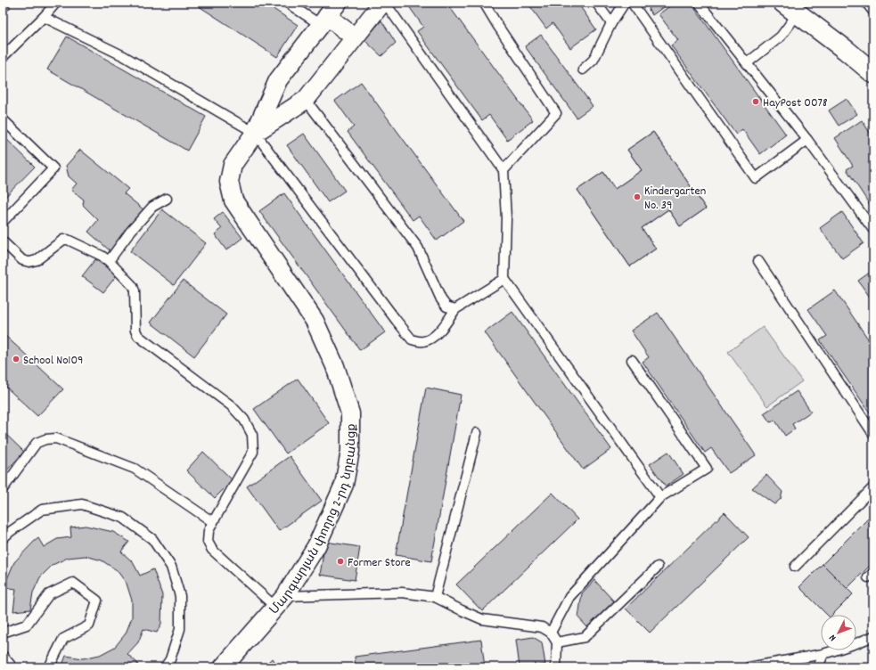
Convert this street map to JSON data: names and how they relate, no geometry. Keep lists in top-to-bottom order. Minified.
{"streets":{"street":["Մարգարյան փողոց 2-րդ նրբանցք"]},"places":["HayPost 0078","Kindergarten No. 39","School No109","Former Store"],"north":"bottom left"}
